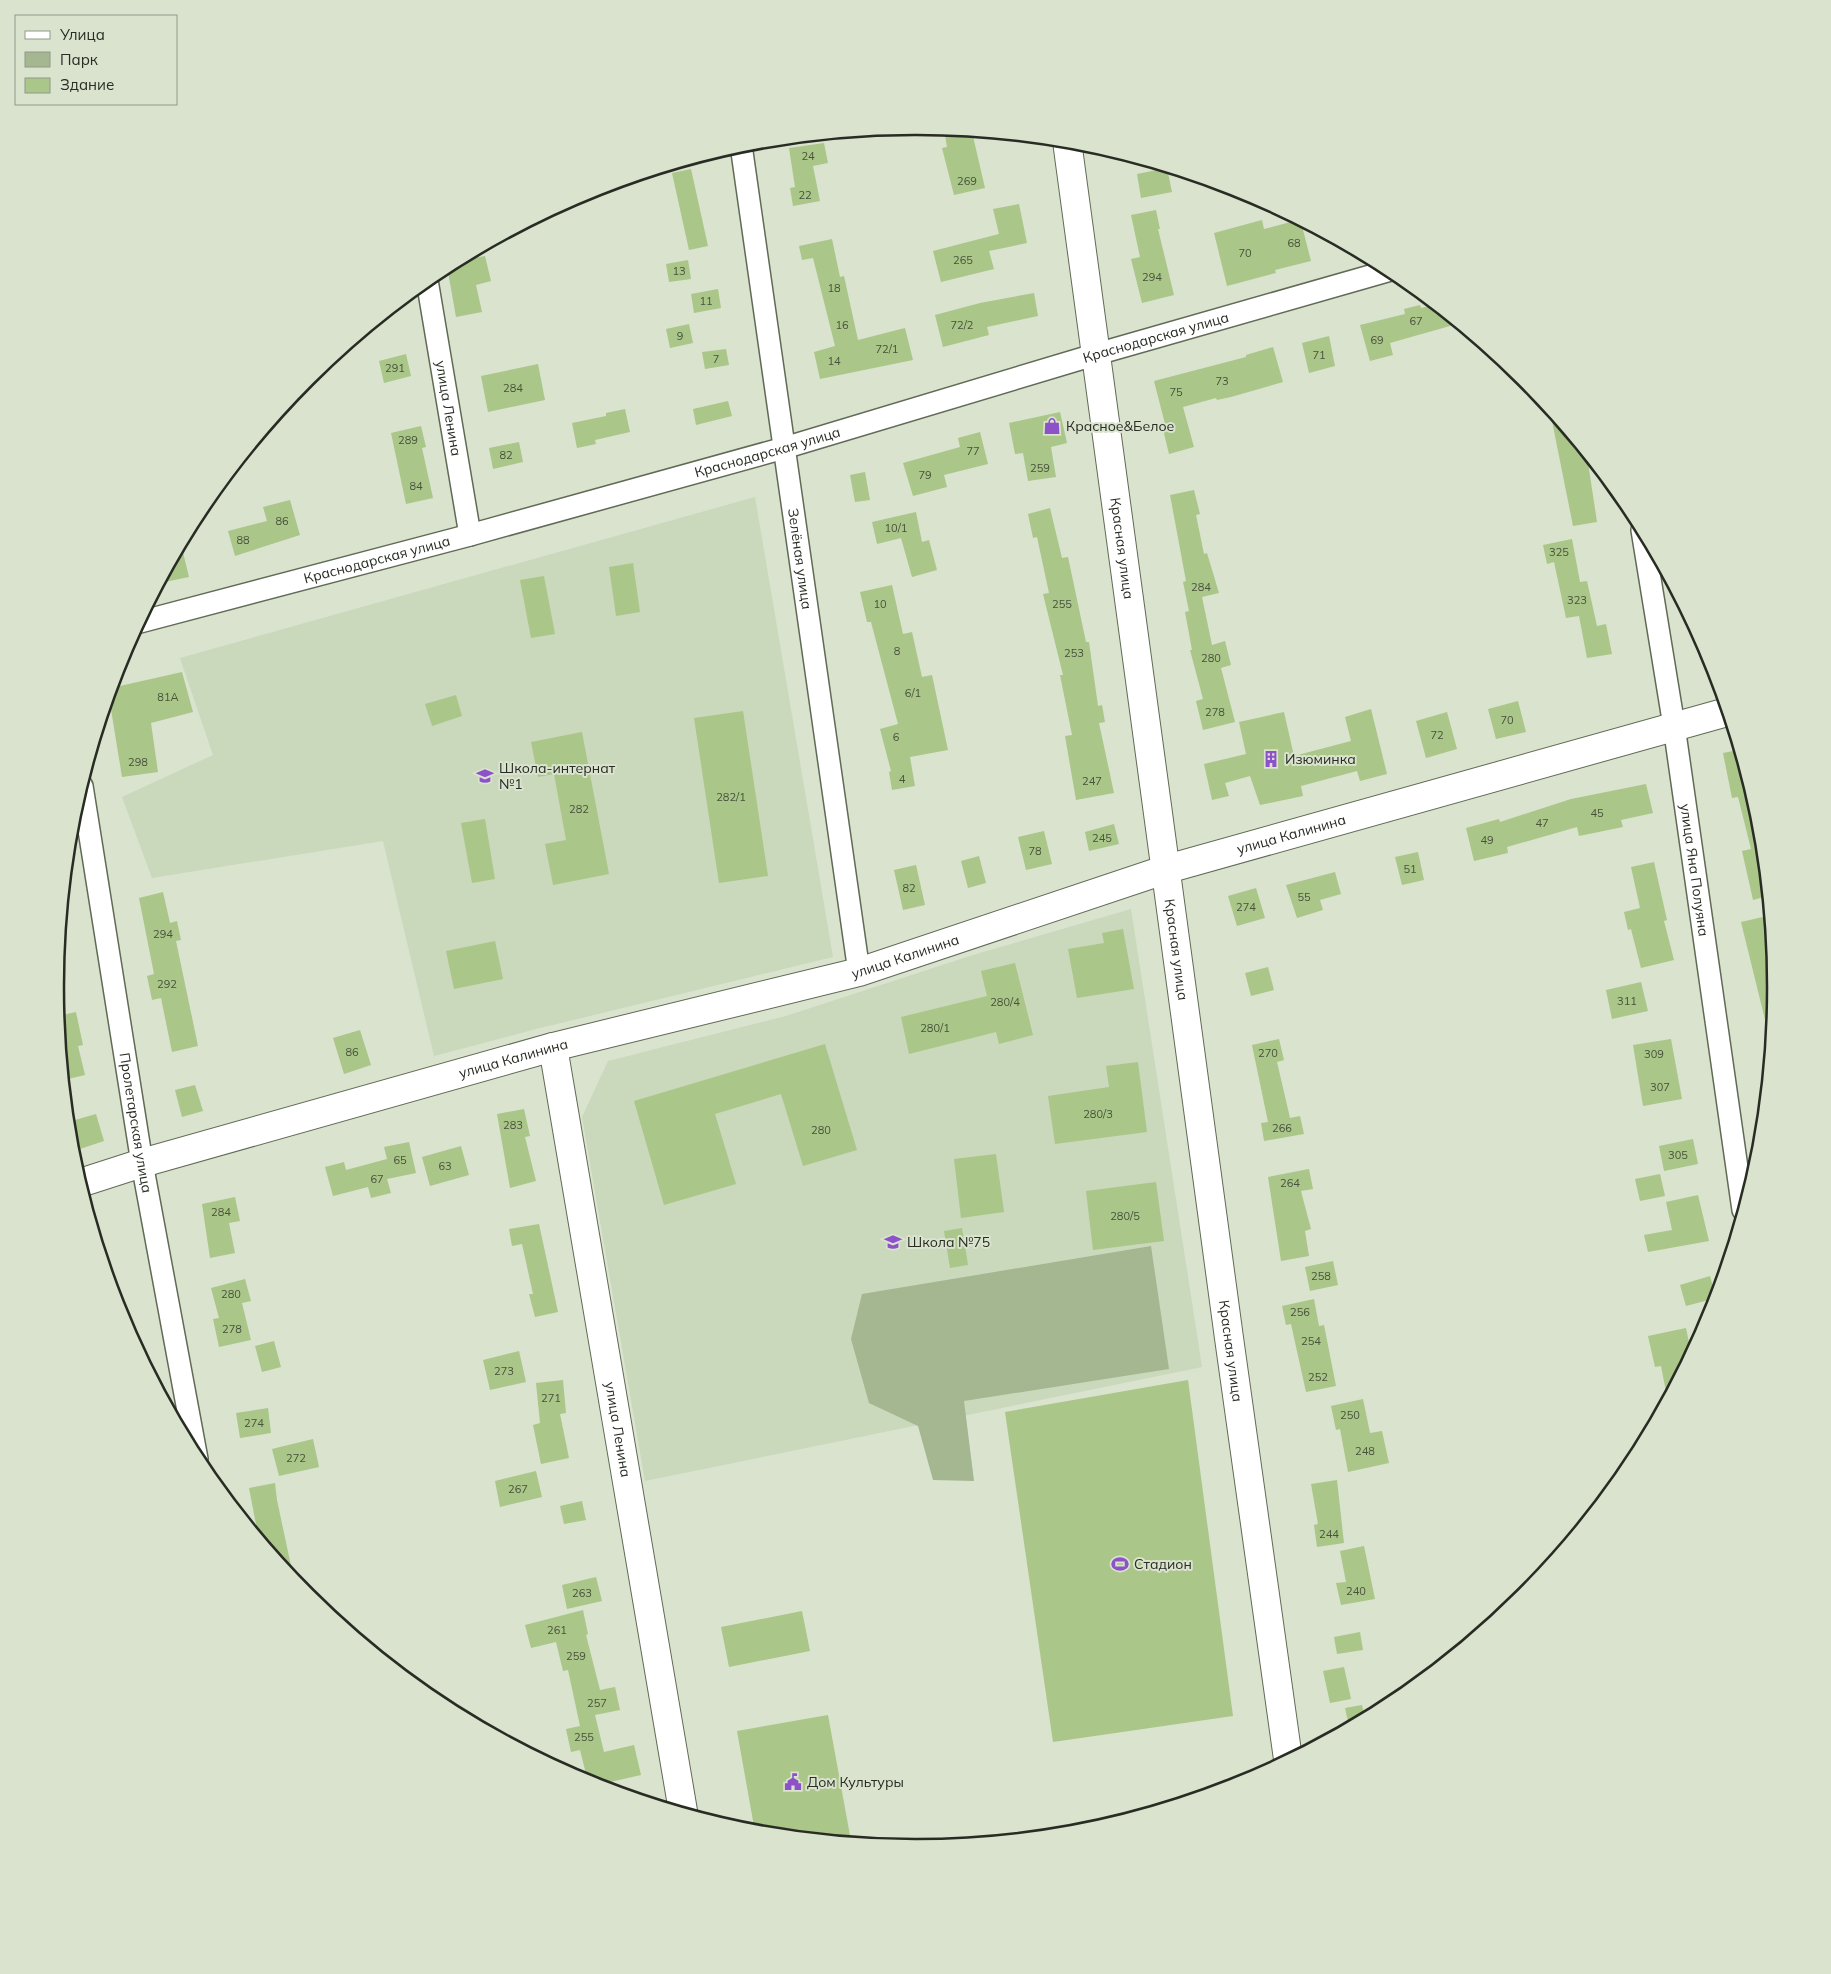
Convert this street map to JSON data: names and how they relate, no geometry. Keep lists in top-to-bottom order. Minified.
{"streets":{"street":["Краснодарская улица","улица Ленина","Красная улица","Зелёная улица","улица Калинина","улица Яна Полуяна","Пролетарская улица"]},"crossings":[["Краснодарская улица","улица Ленина"],["Краснодарская улица","Красная улица"],["Краснодарская улица","Зелёная улица"],["улица Ленина","улица Калинина"],["Красная улица","улица Калинина"],["Зелёная улица","улица Калинина"],["улица Калинина","улица Яна Полуяна"],["улица Калинина","Пролетарская улица"]],"places":{"shop":["Красное&Белое"],"building":["Изюминка"],"school or university":["Школа-интернат №1","Школа №75"],"sports":["Стадион"],"public building":["Дом Культуры"]},"house_numbers":["24","269","22","68","70","265","13","294","18","11","67","16","72/2","9","69","72/1","71","7","14","291","73","284","75","289","77","82","259","79","84","86","10/1","88","325","284","323","10","255","8","253","280","6/1","81А","278","70","72","6","298","4","247","282/1","282","45","47","245","49","78","51","82","55","274","294","292","311","280/4","280/1","86","270","309","307","280/3","283","266","280","305","65","63","67","264","284","280/5","258","280","256","278","254","273","252","271","250","274","248","272","267","244","240","263","261","259","257","255"],"legend":["Улица","Парк","Здание"]}
